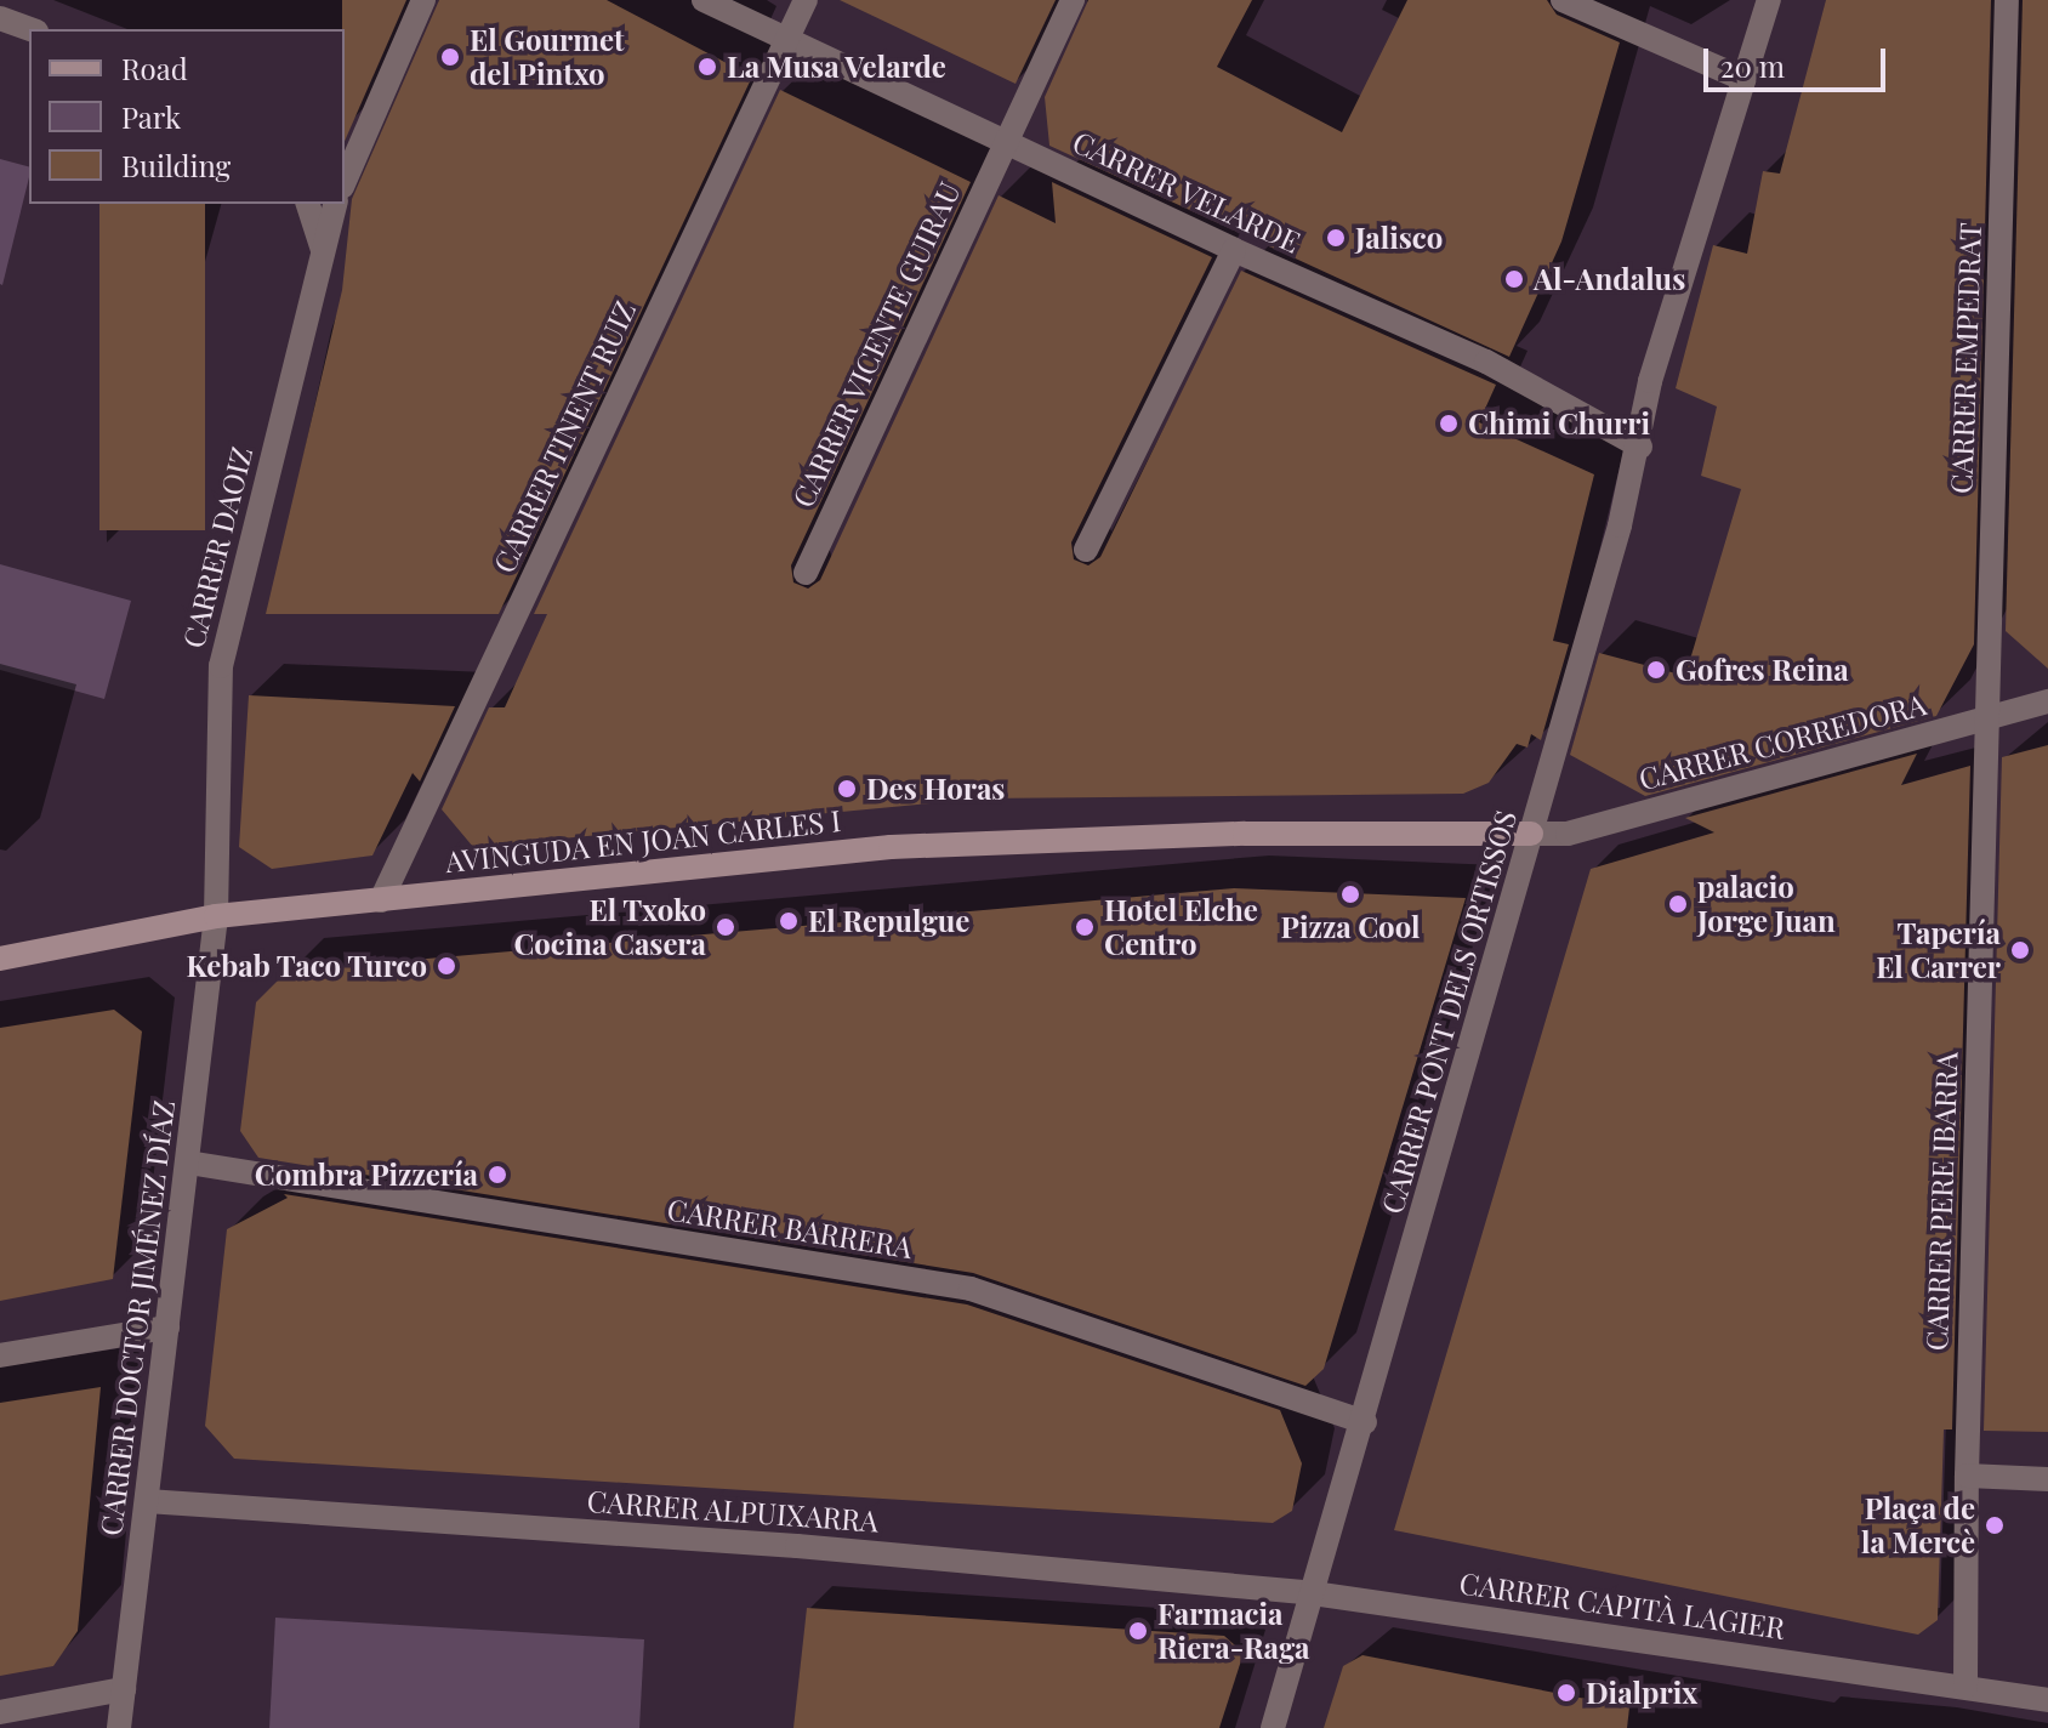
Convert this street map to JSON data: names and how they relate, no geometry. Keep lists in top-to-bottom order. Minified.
{"streets":{"main road":["AVINGUDA EN JOAN CARLES I"],"street":["CARRER VELARDE","CARRER VICENTE GUIRAU","CARRER EMPEDRAT","CARRER TINENT RUIZ","CARRER DAOIZ","CARRER CORREDORA","CARRER PONT DELS ORTISSOS","CARRER PERE IBARRA","CARRER BARRERA","CARRER DOCTOR JIMÉNEZ DÍAZ","CARRER ALPUIXARRA","CARRER CAPITÀ LAGIER"]},"crossings":[["CARRER VELARDE","CARRER VICENTE GUIRAU"],["CARRER VELARDE","CARRER TINENT RUIZ"],["CARRER VELARDE","CARRER PONT DELS ORTISSOS"],["CARRER EMPEDRAT","CARRER CORREDORA"],["CARRER EMPEDRAT","CARRER PERE IBARRA"],["CARRER TINENT RUIZ","AVINGUDA EN JOAN CARLES I"],["CARRER DAOIZ","AVINGUDA EN JOAN CARLES I"],["CARRER DAOIZ","CARRER DOCTOR JIMÉNEZ DÍAZ"],["CARRER CORREDORA","AVINGUDA EN JOAN CARLES I"],["CARRER CORREDORA","CARRER PONT DELS ORTISSOS"],["CARRER CORREDORA","CARRER PERE IBARRA"],["AVINGUDA EN JOAN CARLES I","CARRER PONT DELS ORTISSOS"],["AVINGUDA EN JOAN CARLES I","CARRER DOCTOR JIMÉNEZ DÍAZ"],["CARRER PONT DELS ORTISSOS","CARRER BARRERA"],["CARRER PONT DELS ORTISSOS","CARRER ALPUIXARRA"],["CARRER PONT DELS ORTISSOS","CARRER CAPITÀ LAGIER"],["CARRER PERE IBARRA","CARRER CAPITÀ LAGIER"],["CARRER BARRERA","CARRER DOCTOR JIMÉNEZ DÍAZ"],["CARRER DOCTOR JIMÉNEZ DÍAZ","CARRER ALPUIXARRA"],["CARRER ALPUIXARRA","CARRER CAPITÀ LAGIER"]],"places":["El Gourmet del Pintxo","La Musa Velarde","Jalisco","Al-Andalus","Chimi Churri","Gofres Reina","Des Horas","Pizza Cool","palacio Jorge Juan","El Repulgue","El Txoko Cocina Casera","Hotel Elche Centro","Tapería El Carrer","Kebab Taco Turco","Combra Pizzería","Plaça de la Mercè","Farmacia Riera-Raga","Dialprix"],"legend":["Road","Park","Building"],"scale_bar":"20 m"}
